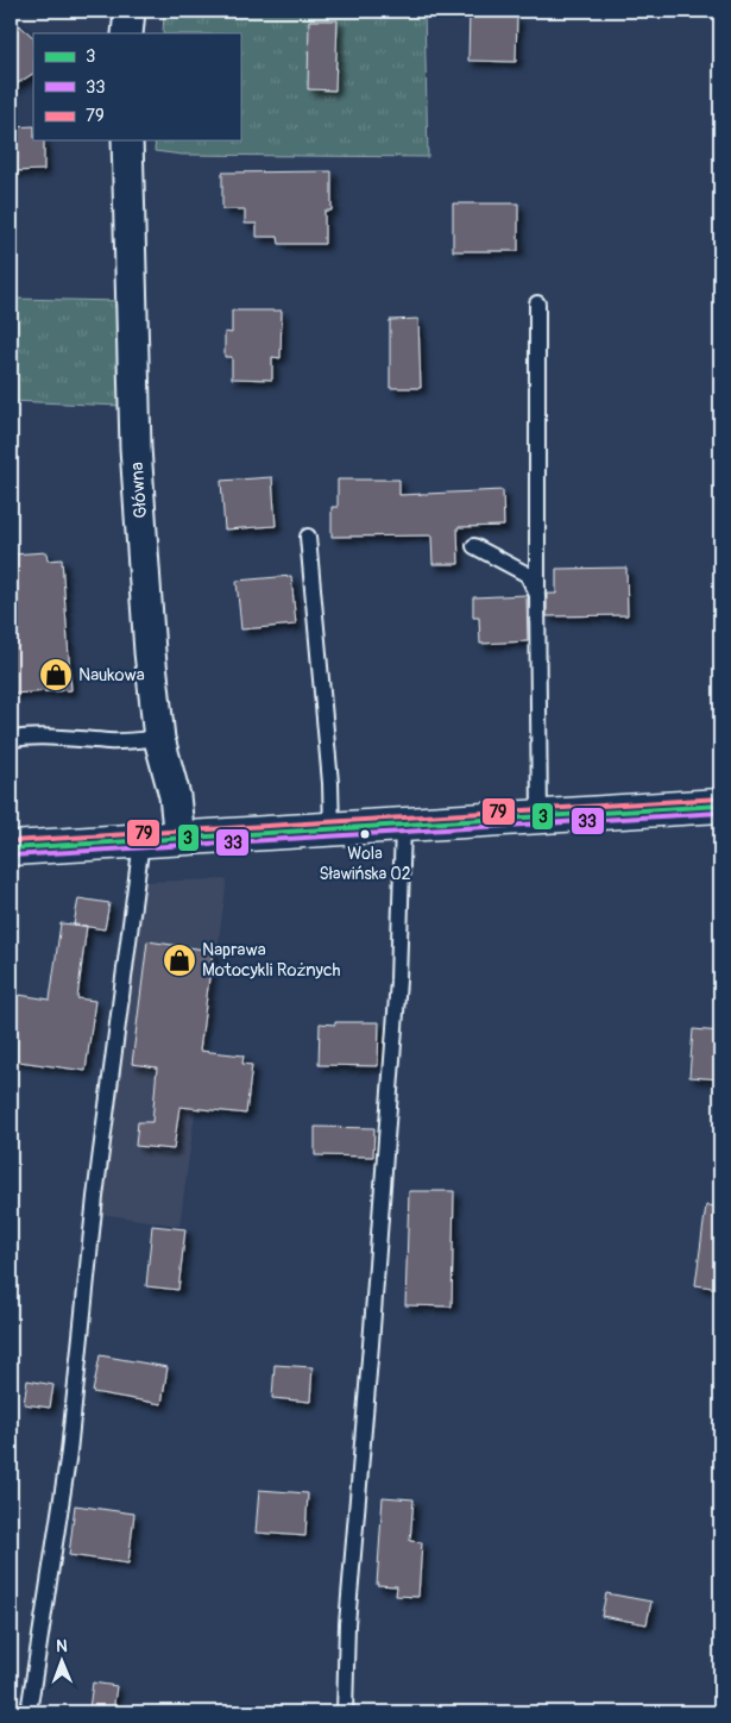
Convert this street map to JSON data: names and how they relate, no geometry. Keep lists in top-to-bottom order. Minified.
{"streets":{"street":["Główna"]},"places":{"shop":["Naukowa","Naprawa Motocykli Rożnych"],"other":["Wola Sławińska 02"]},"lines":["transit line 79","transit line 3","transit line 33"],"legend":["3","33","79"],"north":"top"}
